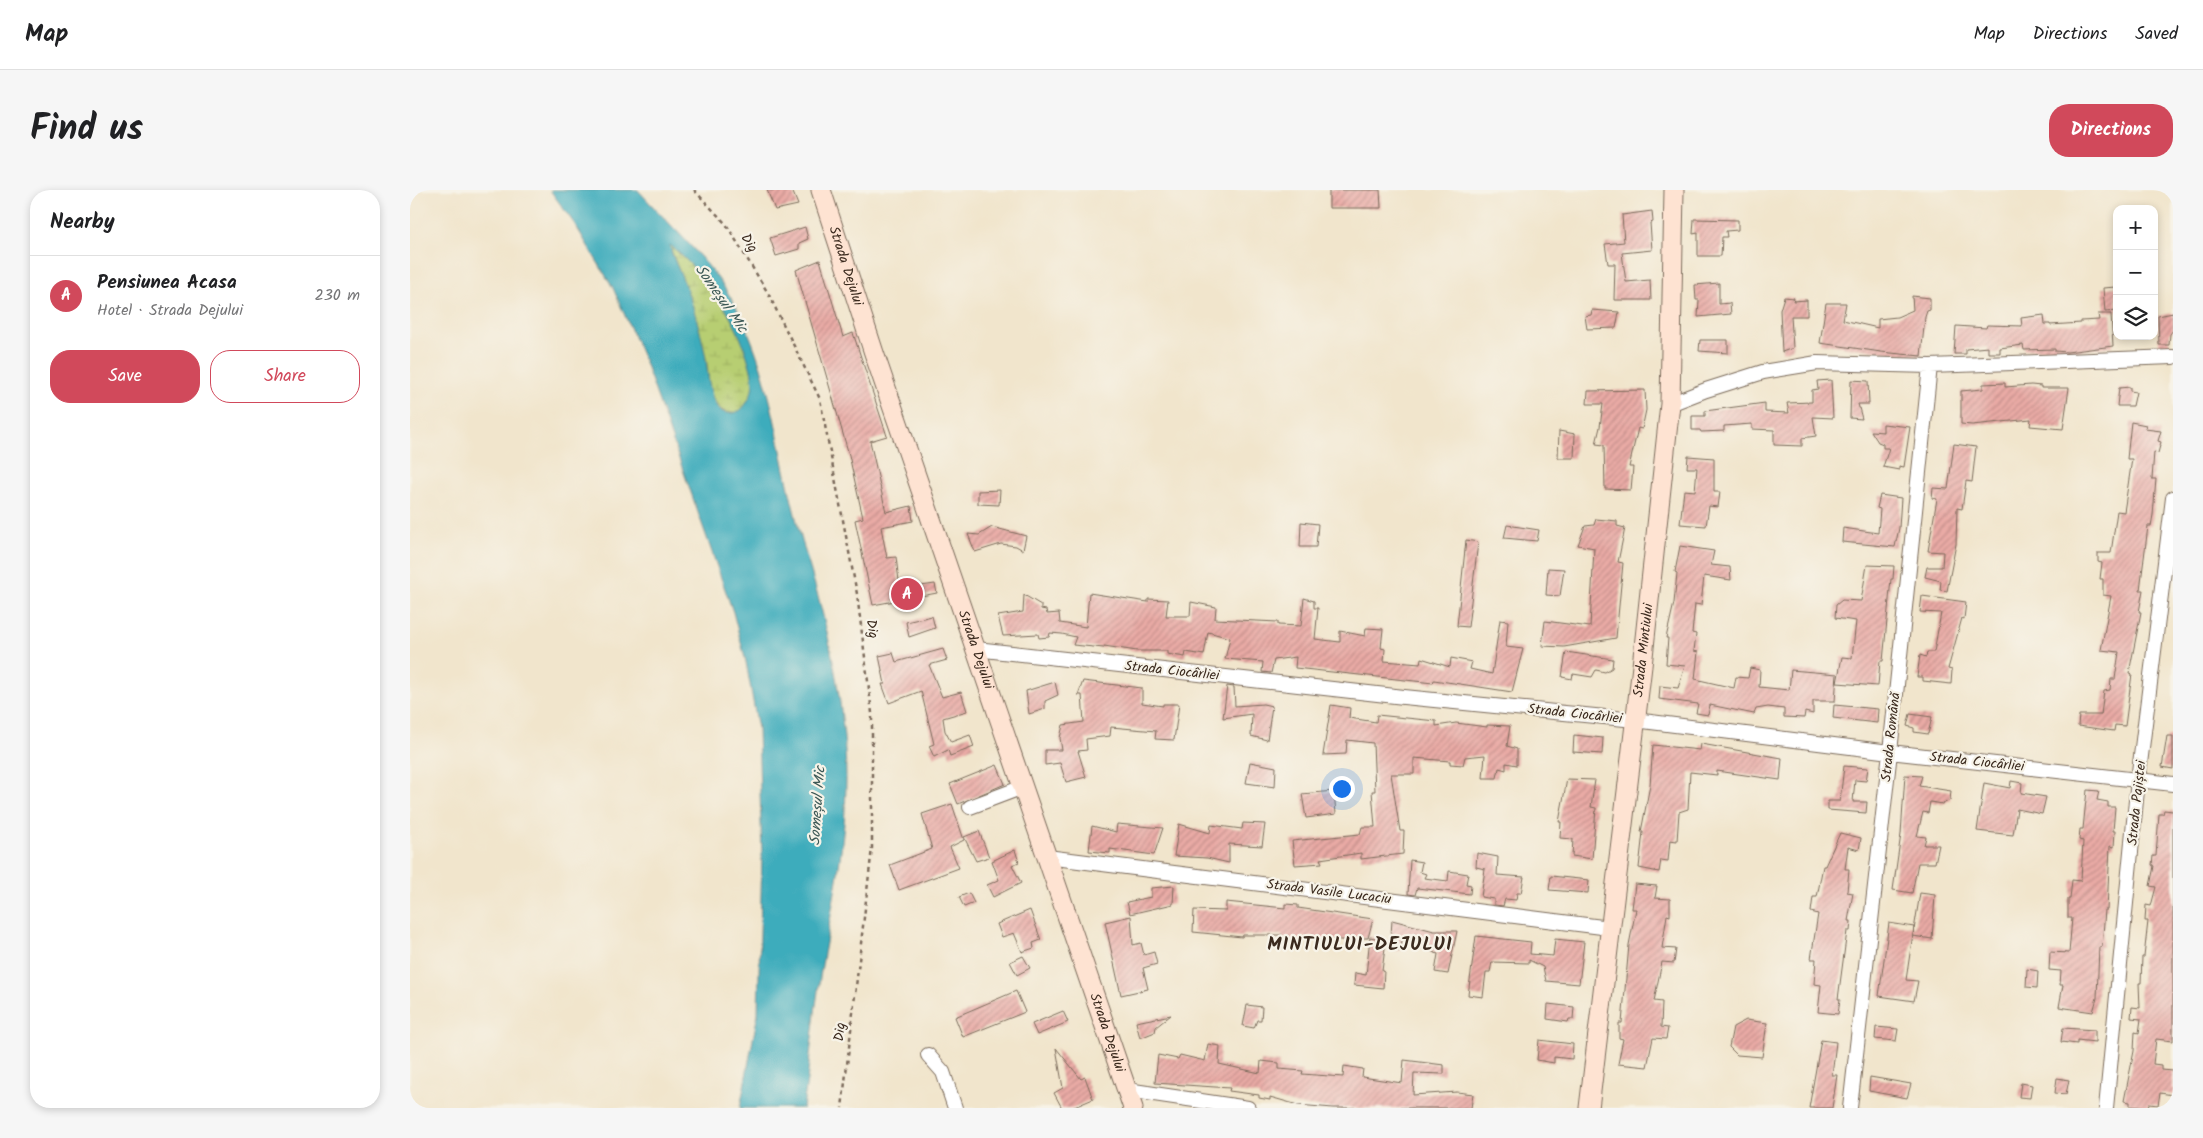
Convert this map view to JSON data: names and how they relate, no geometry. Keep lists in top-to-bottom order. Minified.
{"streets":{"main road":["Strada Dejului","Strada Mintiului"],"street":["Strada Ciocârliei","Strada Română","Strada Pajiștei","Strada Vasile Lucaciu"],"path":["Dig"]},"crossings":[["Strada Dejului","Strada Ciocârliei"],["Strada Dejului","Strada Vasile Lucaciu"],["Strada Mintiului","Strada Ciocârliei"],["Strada Mintiului","Strada Vasile Lucaciu"],["Strada Ciocârliei","Strada Română"],["Strada Ciocârliei","Strada Pajiștei"]],"districts":["MINTIULUI-DEJULUI"],"water":["Someșul Mic"],"page":{"header":"Map","nav":["Map","Directions","Saved"],"title":"Find us","buttons":["Directions",["Save","Share"]],"heading":"Nearby","map_buttons":["+","−"],"list":[{"mark":"A","name":"Pensiunea Acasa","note":"Hotel · Strada Dejului","value":"230 m"}],"pins":"A"}}
